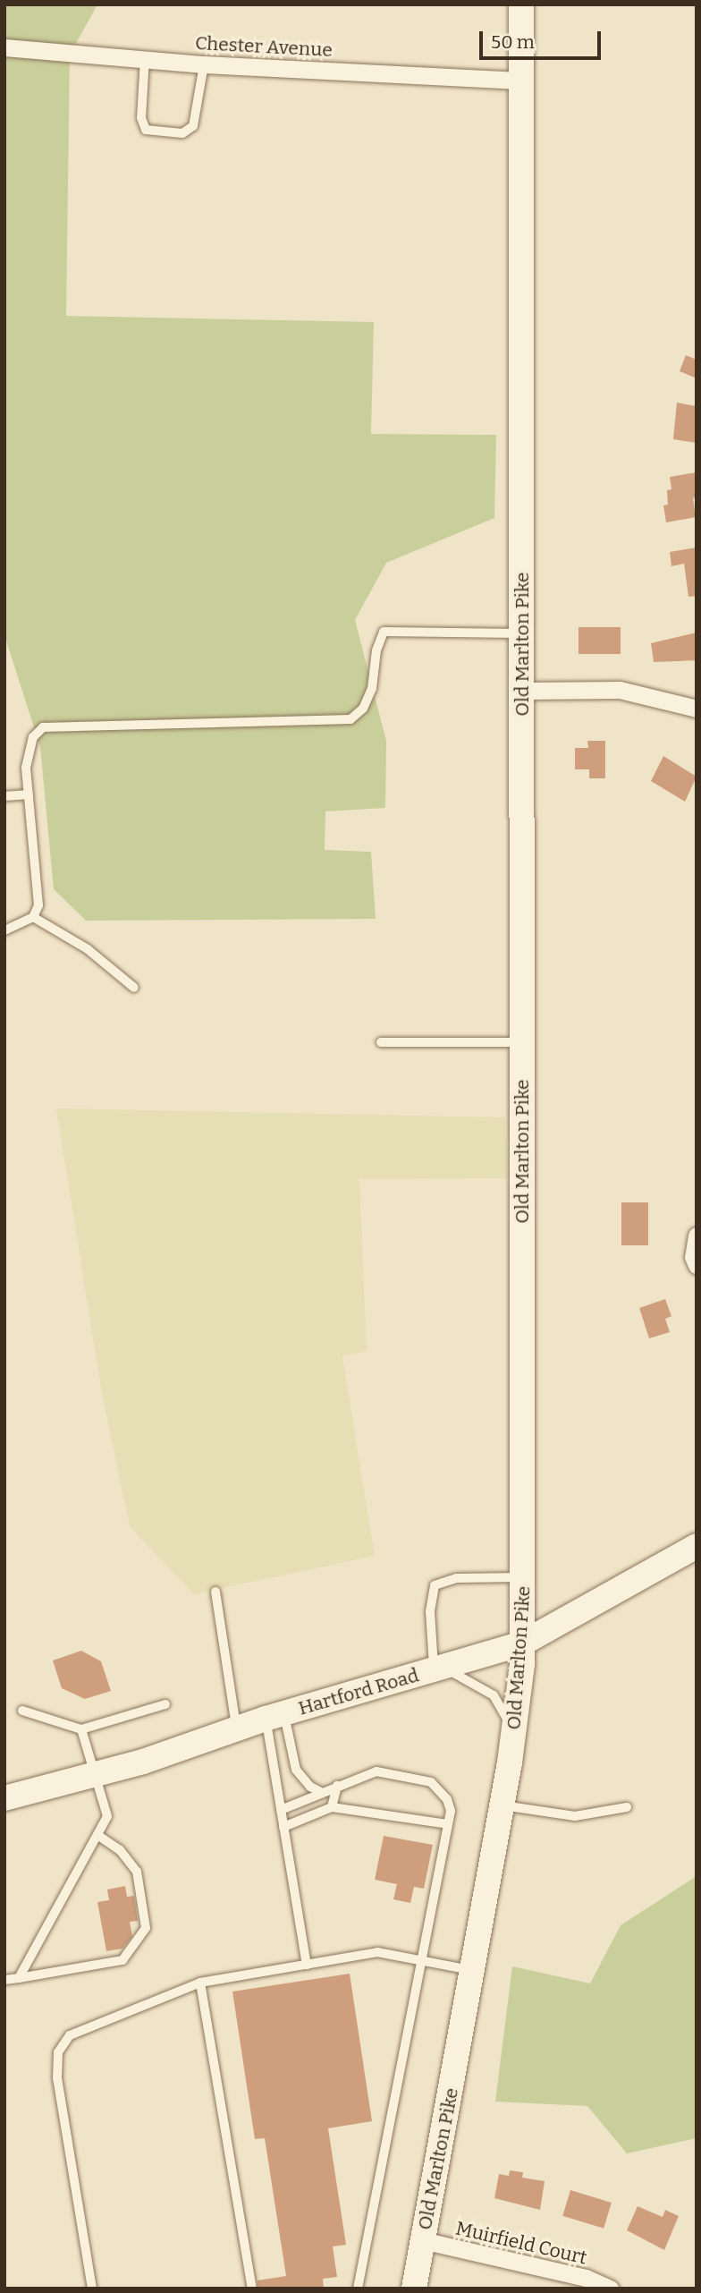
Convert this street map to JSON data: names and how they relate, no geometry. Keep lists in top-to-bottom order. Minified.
{"streets":{"street":["Chester Avenue","Old Marlton Pike","Hartford Road","Muirfield Court"]},"crossings":[["Chester Avenue","Old Marlton Pike"],["Old Marlton Pike","Hartford Road"],["Old Marlton Pike","Muirfield Court"]],"scale_bar":"50 m"}
